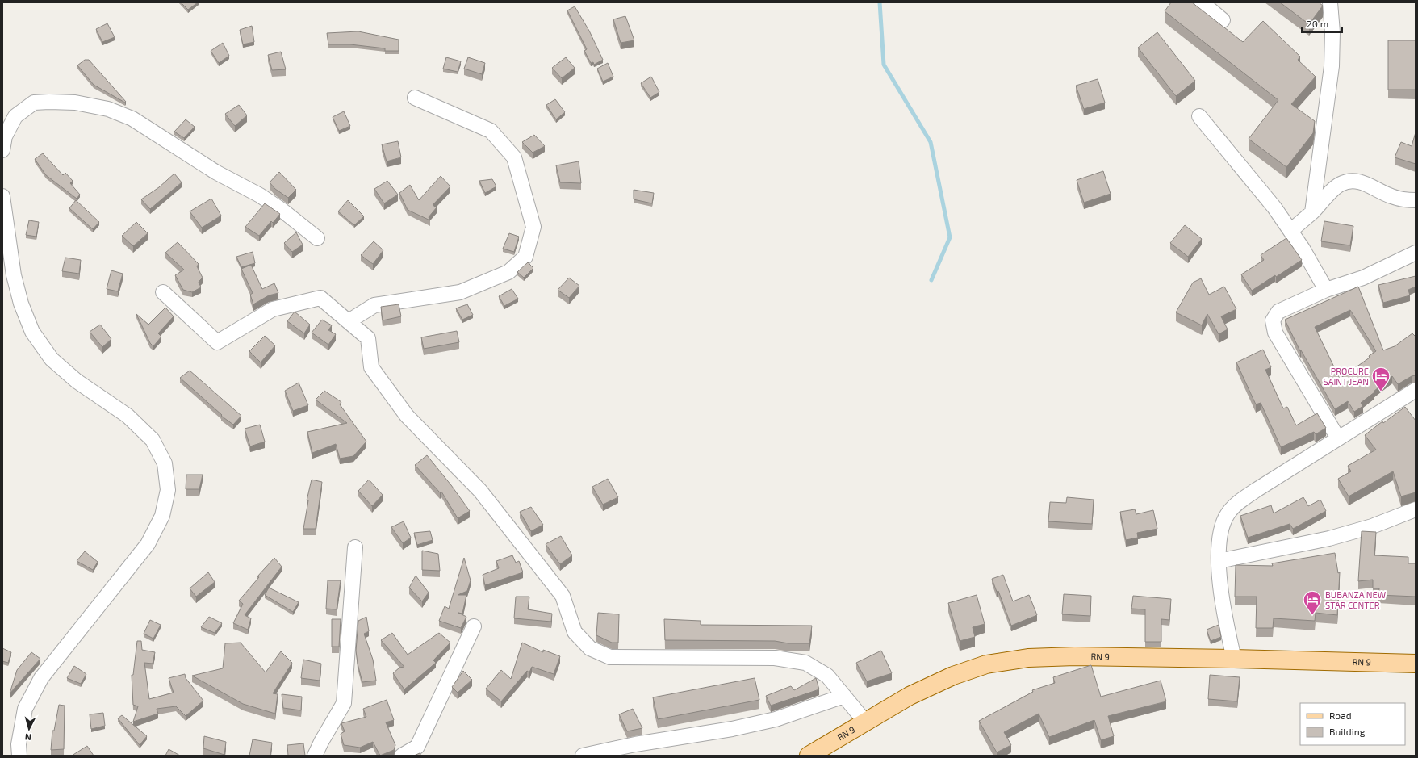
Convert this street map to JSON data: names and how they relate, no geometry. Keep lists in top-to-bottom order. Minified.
{"streets":{"main road":["RN 9"]},"places":{"hotel":["PROCURE SAINT JEAN","BUBANZA NEW STAR CENTER"]},"legend":["Road","Building"],"scale_bar":"20 m","north":"bottom"}
